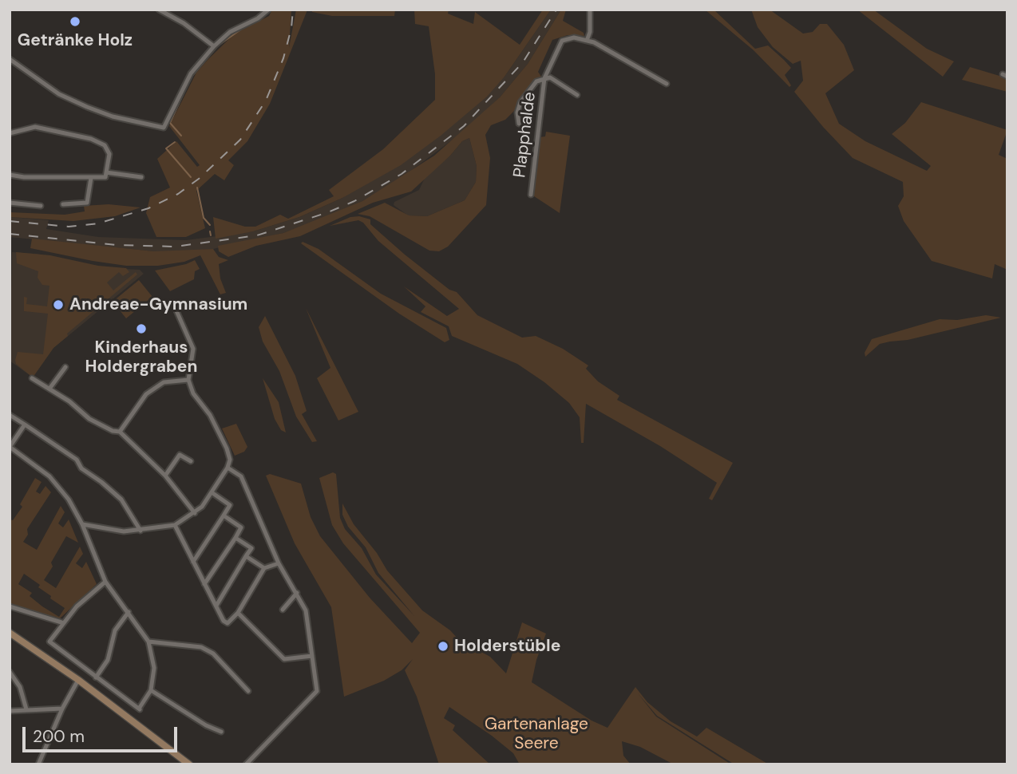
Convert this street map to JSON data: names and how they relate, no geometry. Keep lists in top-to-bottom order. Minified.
{"streets":{"street":["Plapphalde"]},"parks":["Gartenanlage Seere"],"places":["Getränke Holz","Andreae-Gymnasium","Kinderhaus Holdergraben","Holderstüble"],"scale_bar":"200 m"}
